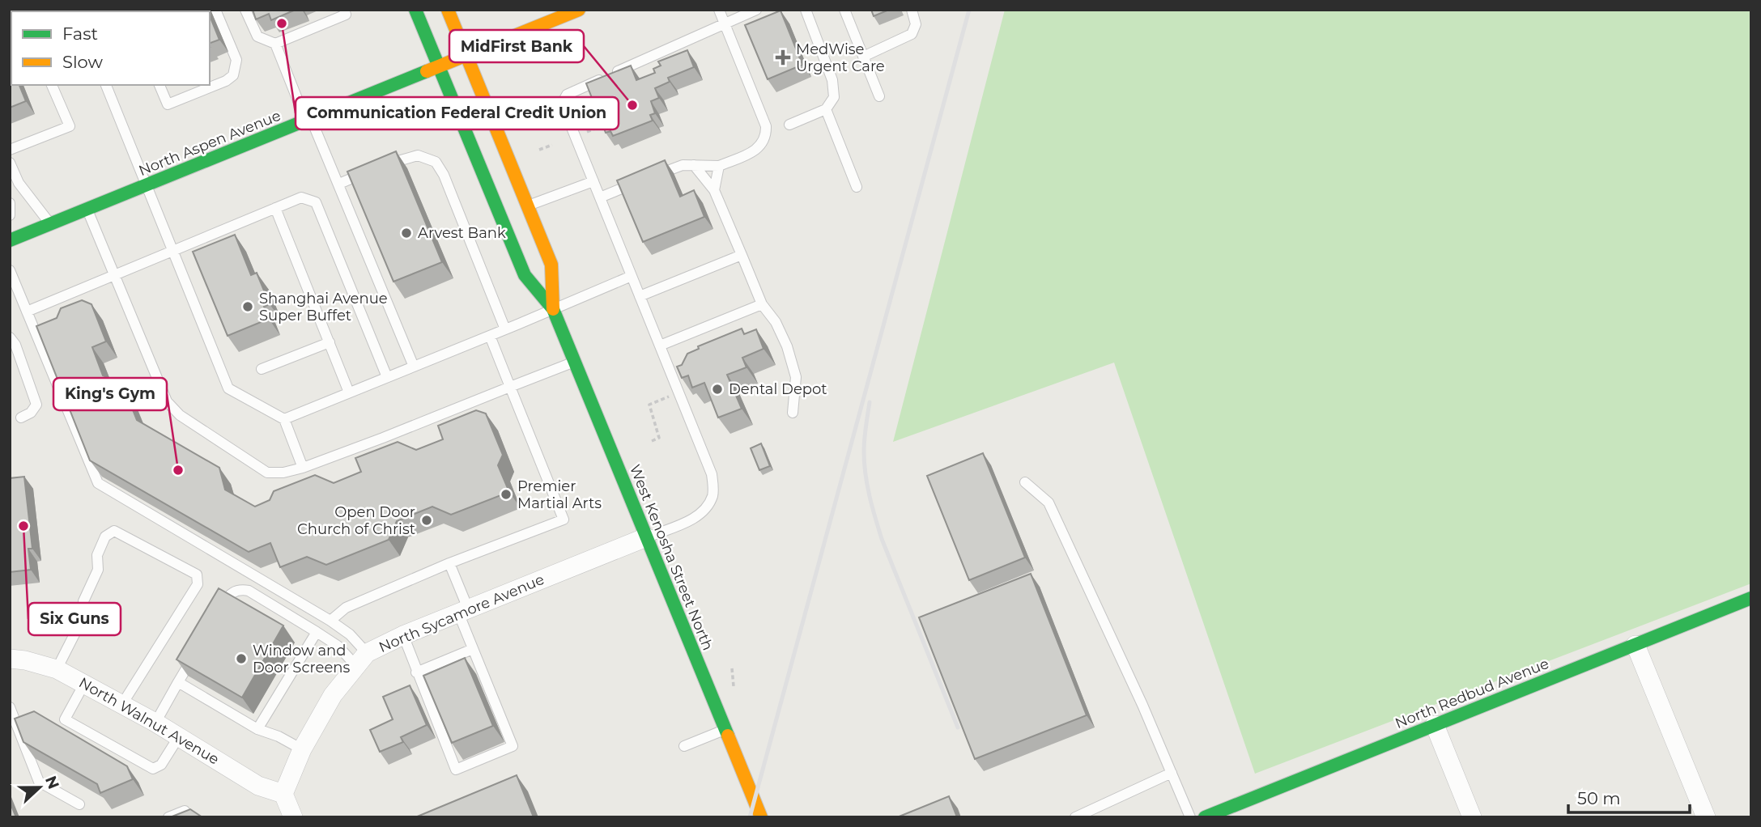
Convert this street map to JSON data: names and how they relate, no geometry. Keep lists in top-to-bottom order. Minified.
{"streets":{"main road":["North Aspen Avenue","West Kenosha Street North","North Redbud Avenue"],"street":["North Sycamore Avenue","North Walnut Avenue"]},"crossings":[["North Aspen Avenue","West Kenosha Street North"],["West Kenosha Street North","North Sycamore Avenue"],["North Sycamore Avenue","North Walnut Avenue"]],"places":{"other":["Communication Federal Credit Union","MidFirst Bank","Arvest Bank","Shanghai Avenue Super Buffet","Dental Depot","King's Gym","Premier Martial Arts","Open Door Church of Christ","Six Guns","Window and Door Screens"],"health":["MedWise Urgent Care"]},"legend":["Fast","Slow"],"scale_bar":"50 m","north":"right"}
